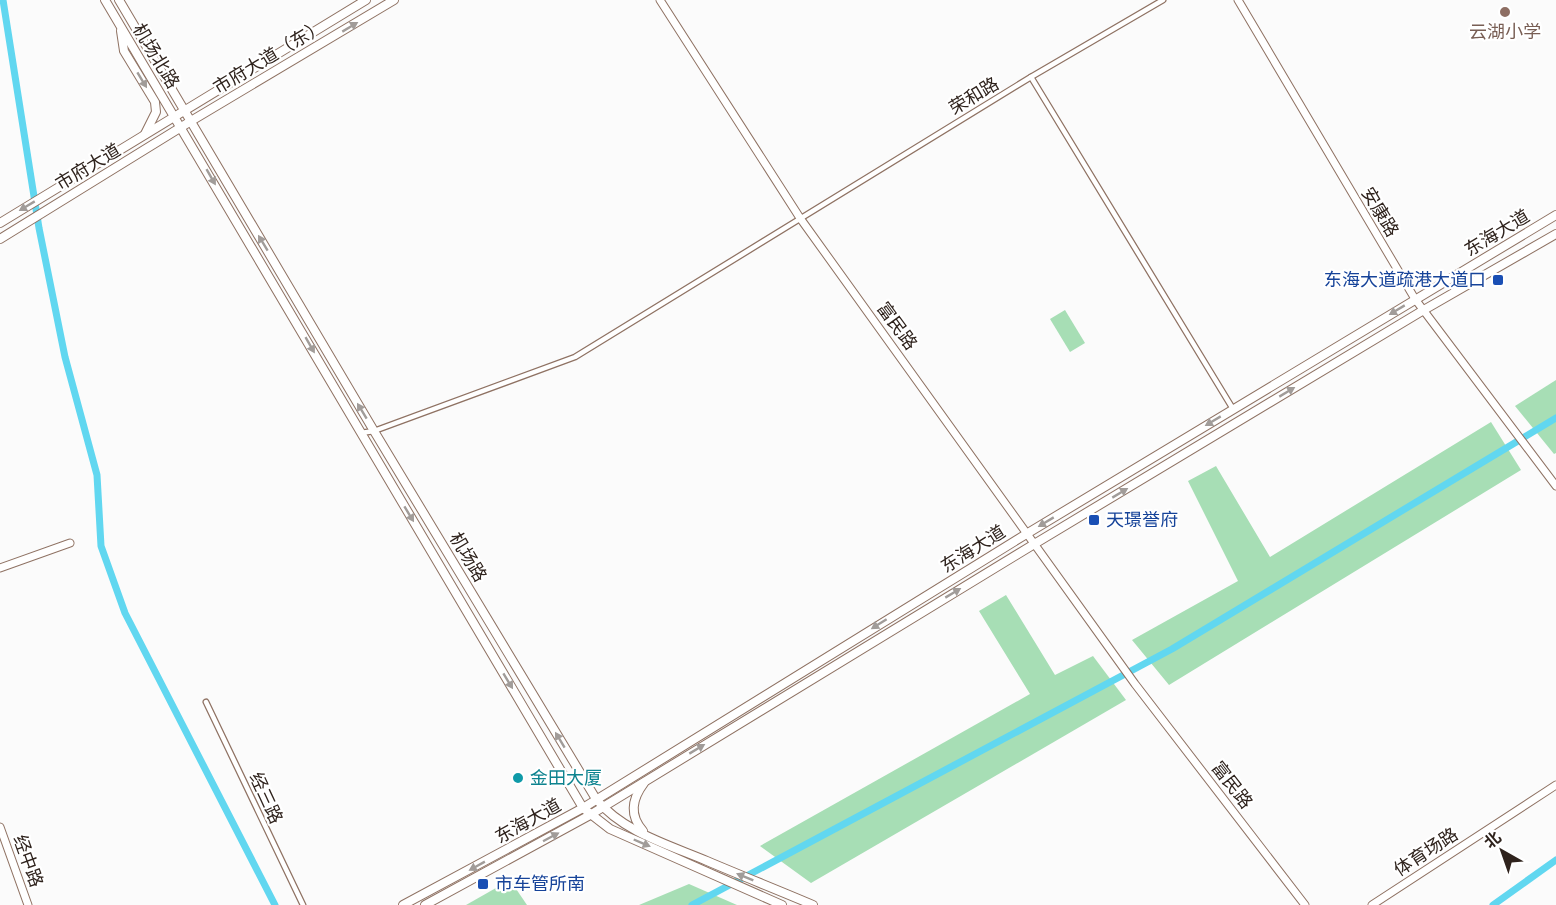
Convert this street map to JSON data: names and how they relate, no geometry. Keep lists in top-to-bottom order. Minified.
{"streets":{"main road":["机场北路","市府大道（东）","市府大道","东海大道","机场路"],"street":["荣和路","安康路","富民路","经三路","体育场路","经中路"]},"crossings":[["机场北路","市府大道（东）"],["机场北路","市府大道"],["机场北路","机场路"],["市府大道（东）","市府大道"],["市府大道（东）","机场路"],["荣和路","富民路"],["荣和路","机场路"],["市府大道","机场路"],["安康路","东海大道"],["东海大道","富民路"],["东海大道","机场路"]],"places":{"other":["云湖小学","金田大厦"],"transit":["东海大道疏港大道口","天璟誉府","市车管所南"]},"north":"top left"}
